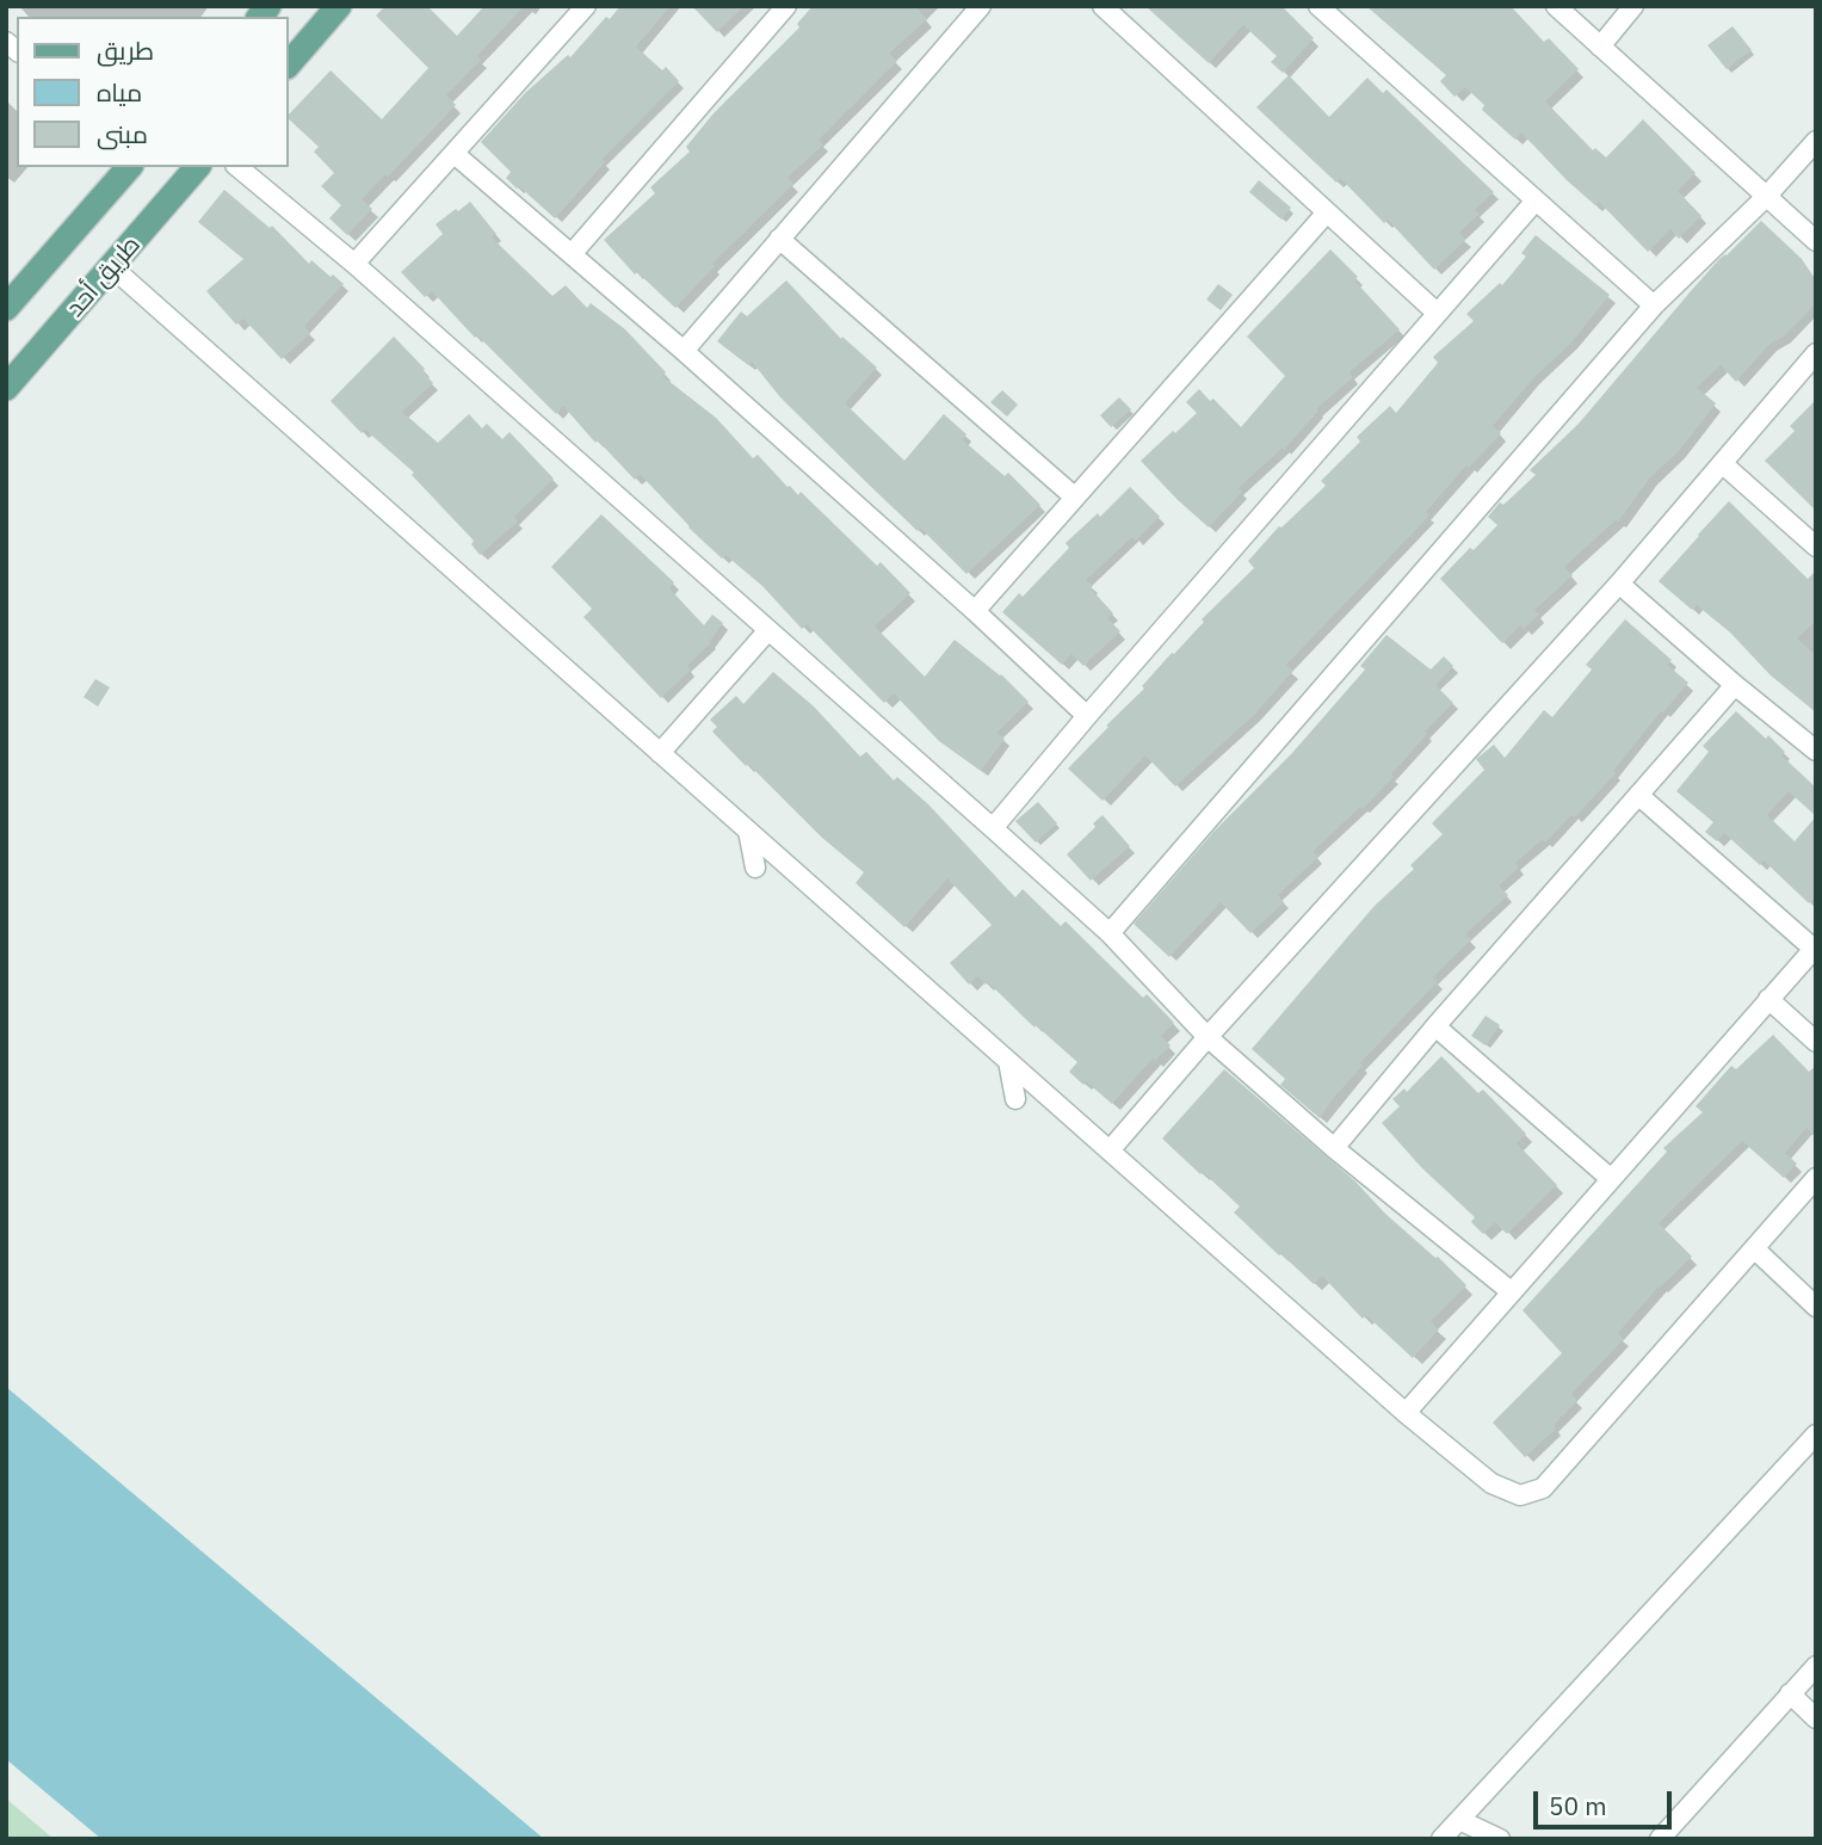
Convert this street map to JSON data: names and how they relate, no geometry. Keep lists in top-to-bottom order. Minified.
{"streets":{"main road":["طريق أحد"]},"legend":["طريق","مياه","مبنى"],"scale_bar":"50 m"}
